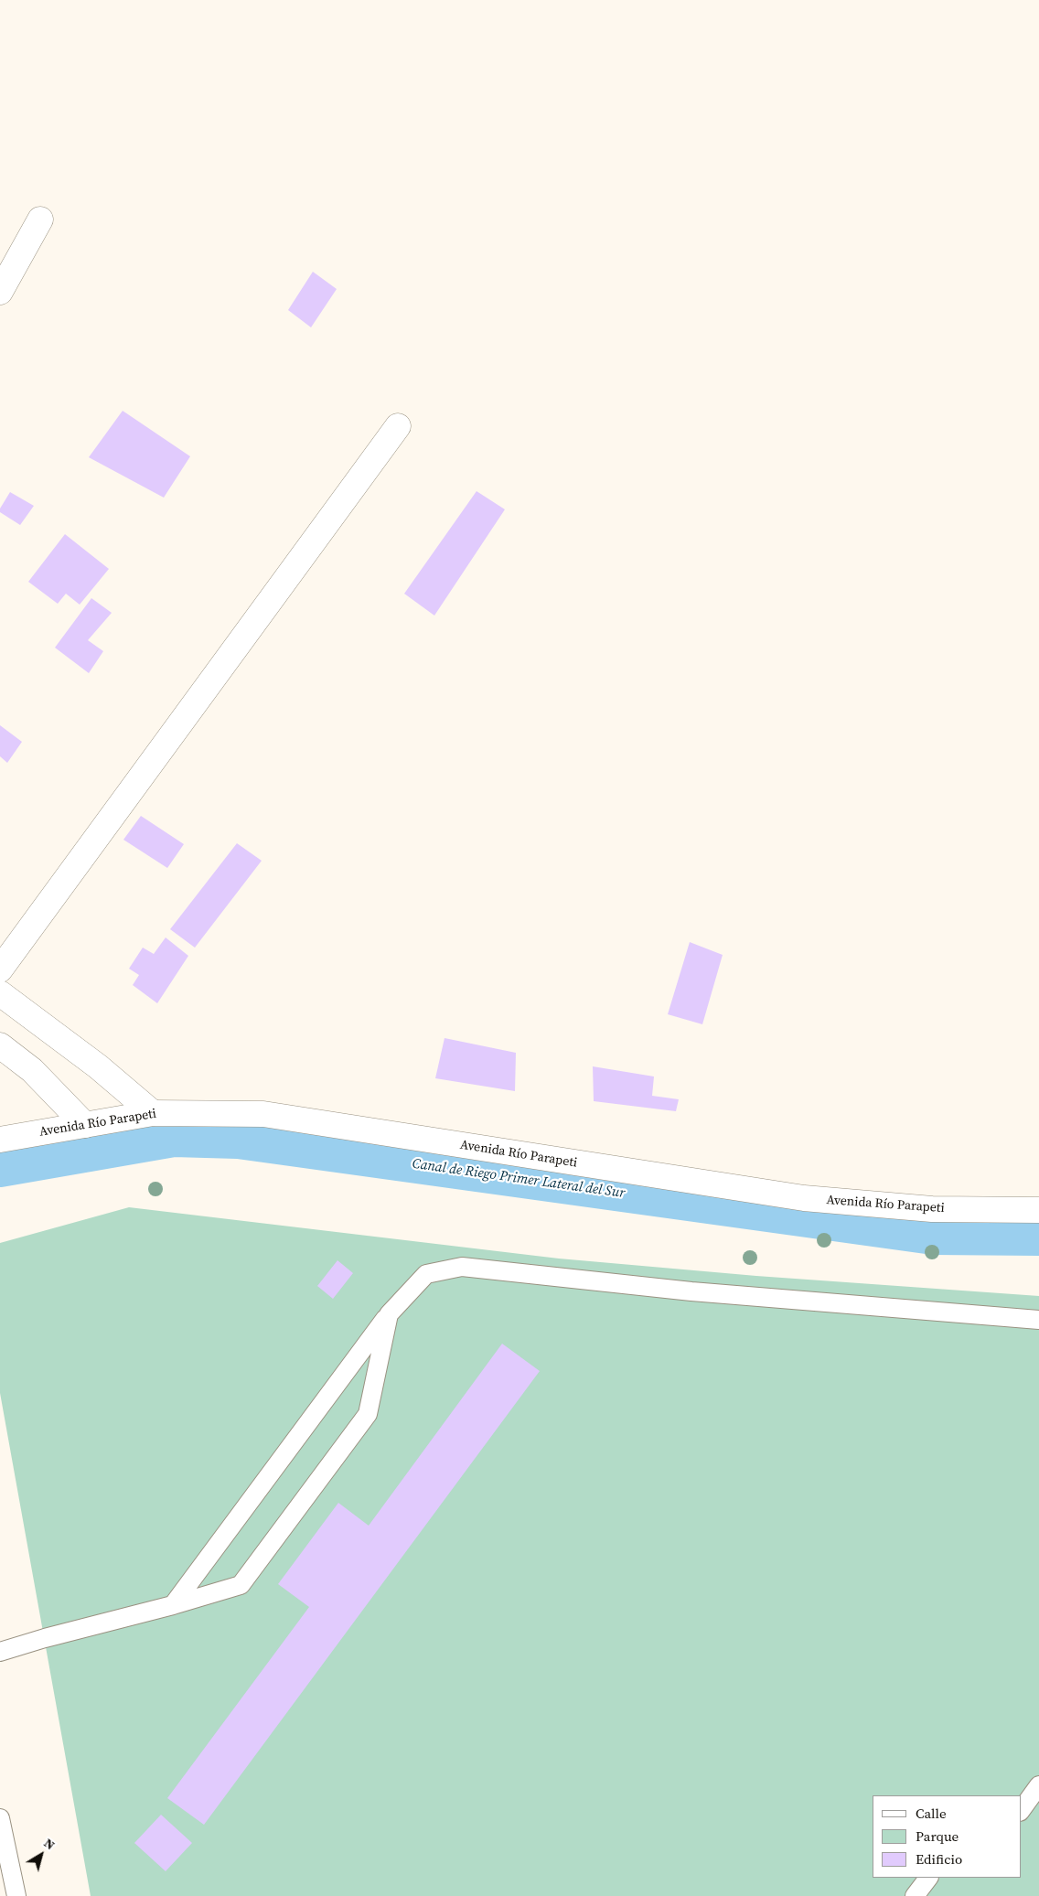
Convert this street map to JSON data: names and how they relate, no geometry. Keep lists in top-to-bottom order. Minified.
{"streets":{"street":["Avenida Río Parapeti"]},"water":["Canal de Riego Primer Lateral del Sur"],"legend":["Calle","Parque","Edificio"],"north":"top right"}
